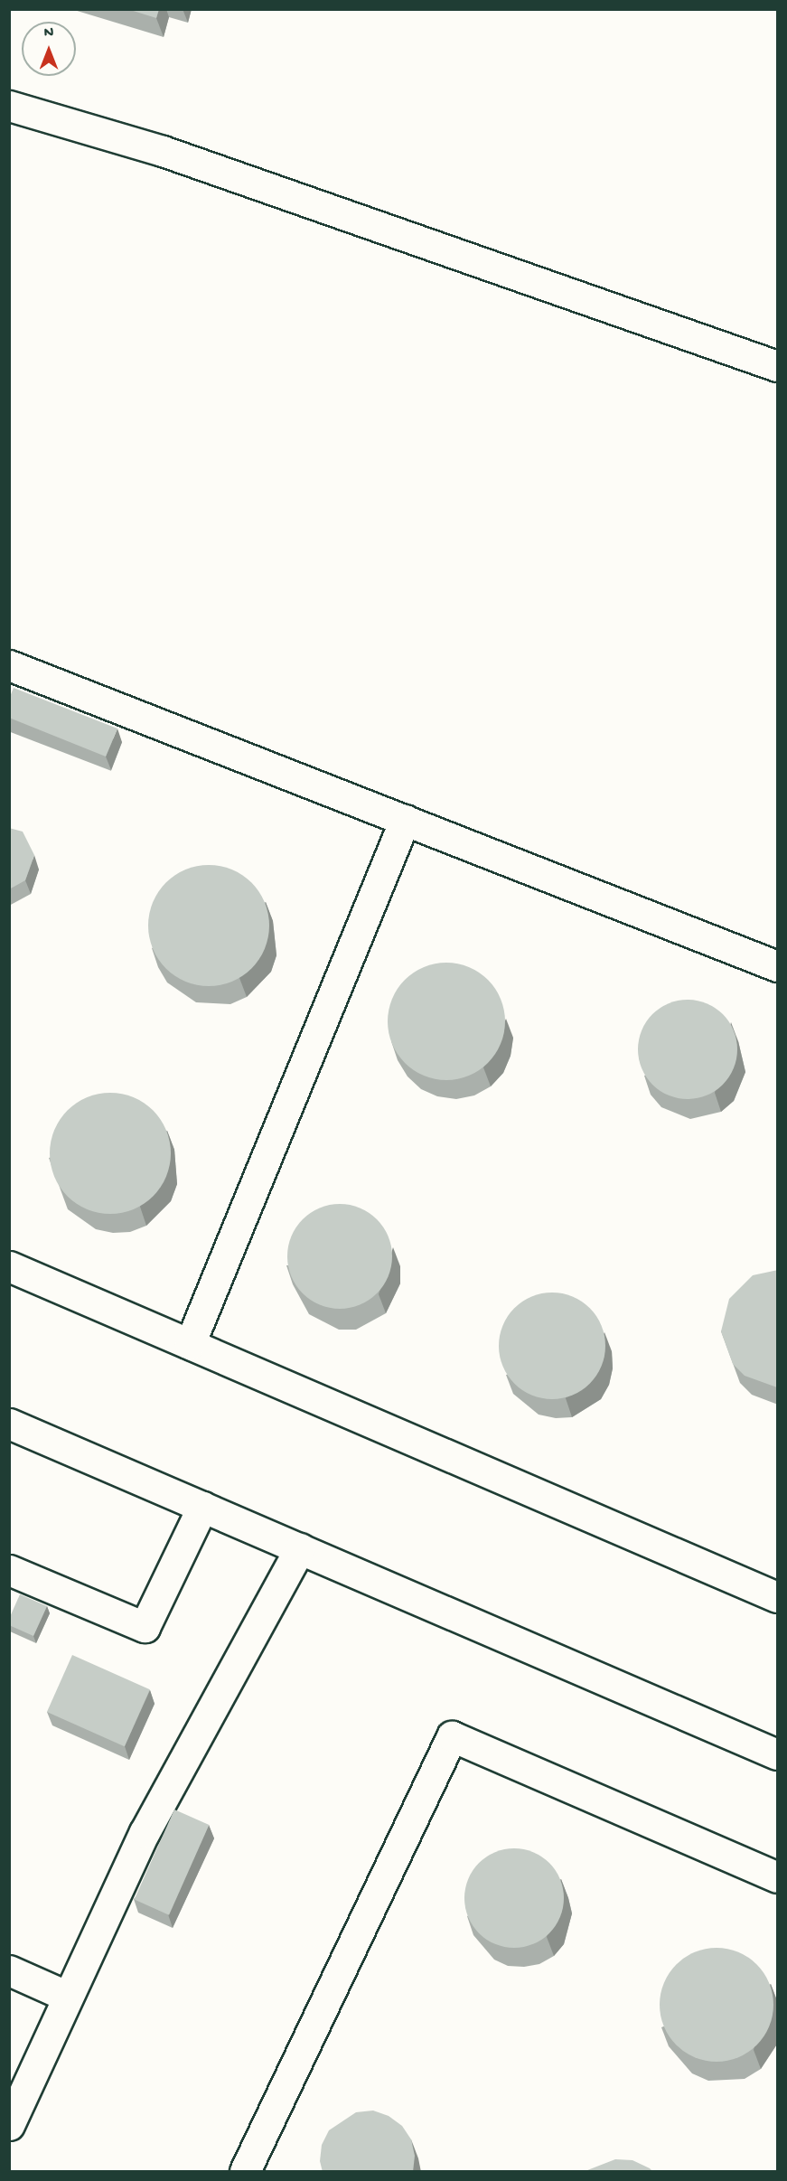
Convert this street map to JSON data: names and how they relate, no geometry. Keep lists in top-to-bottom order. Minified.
{"north":"top"}
